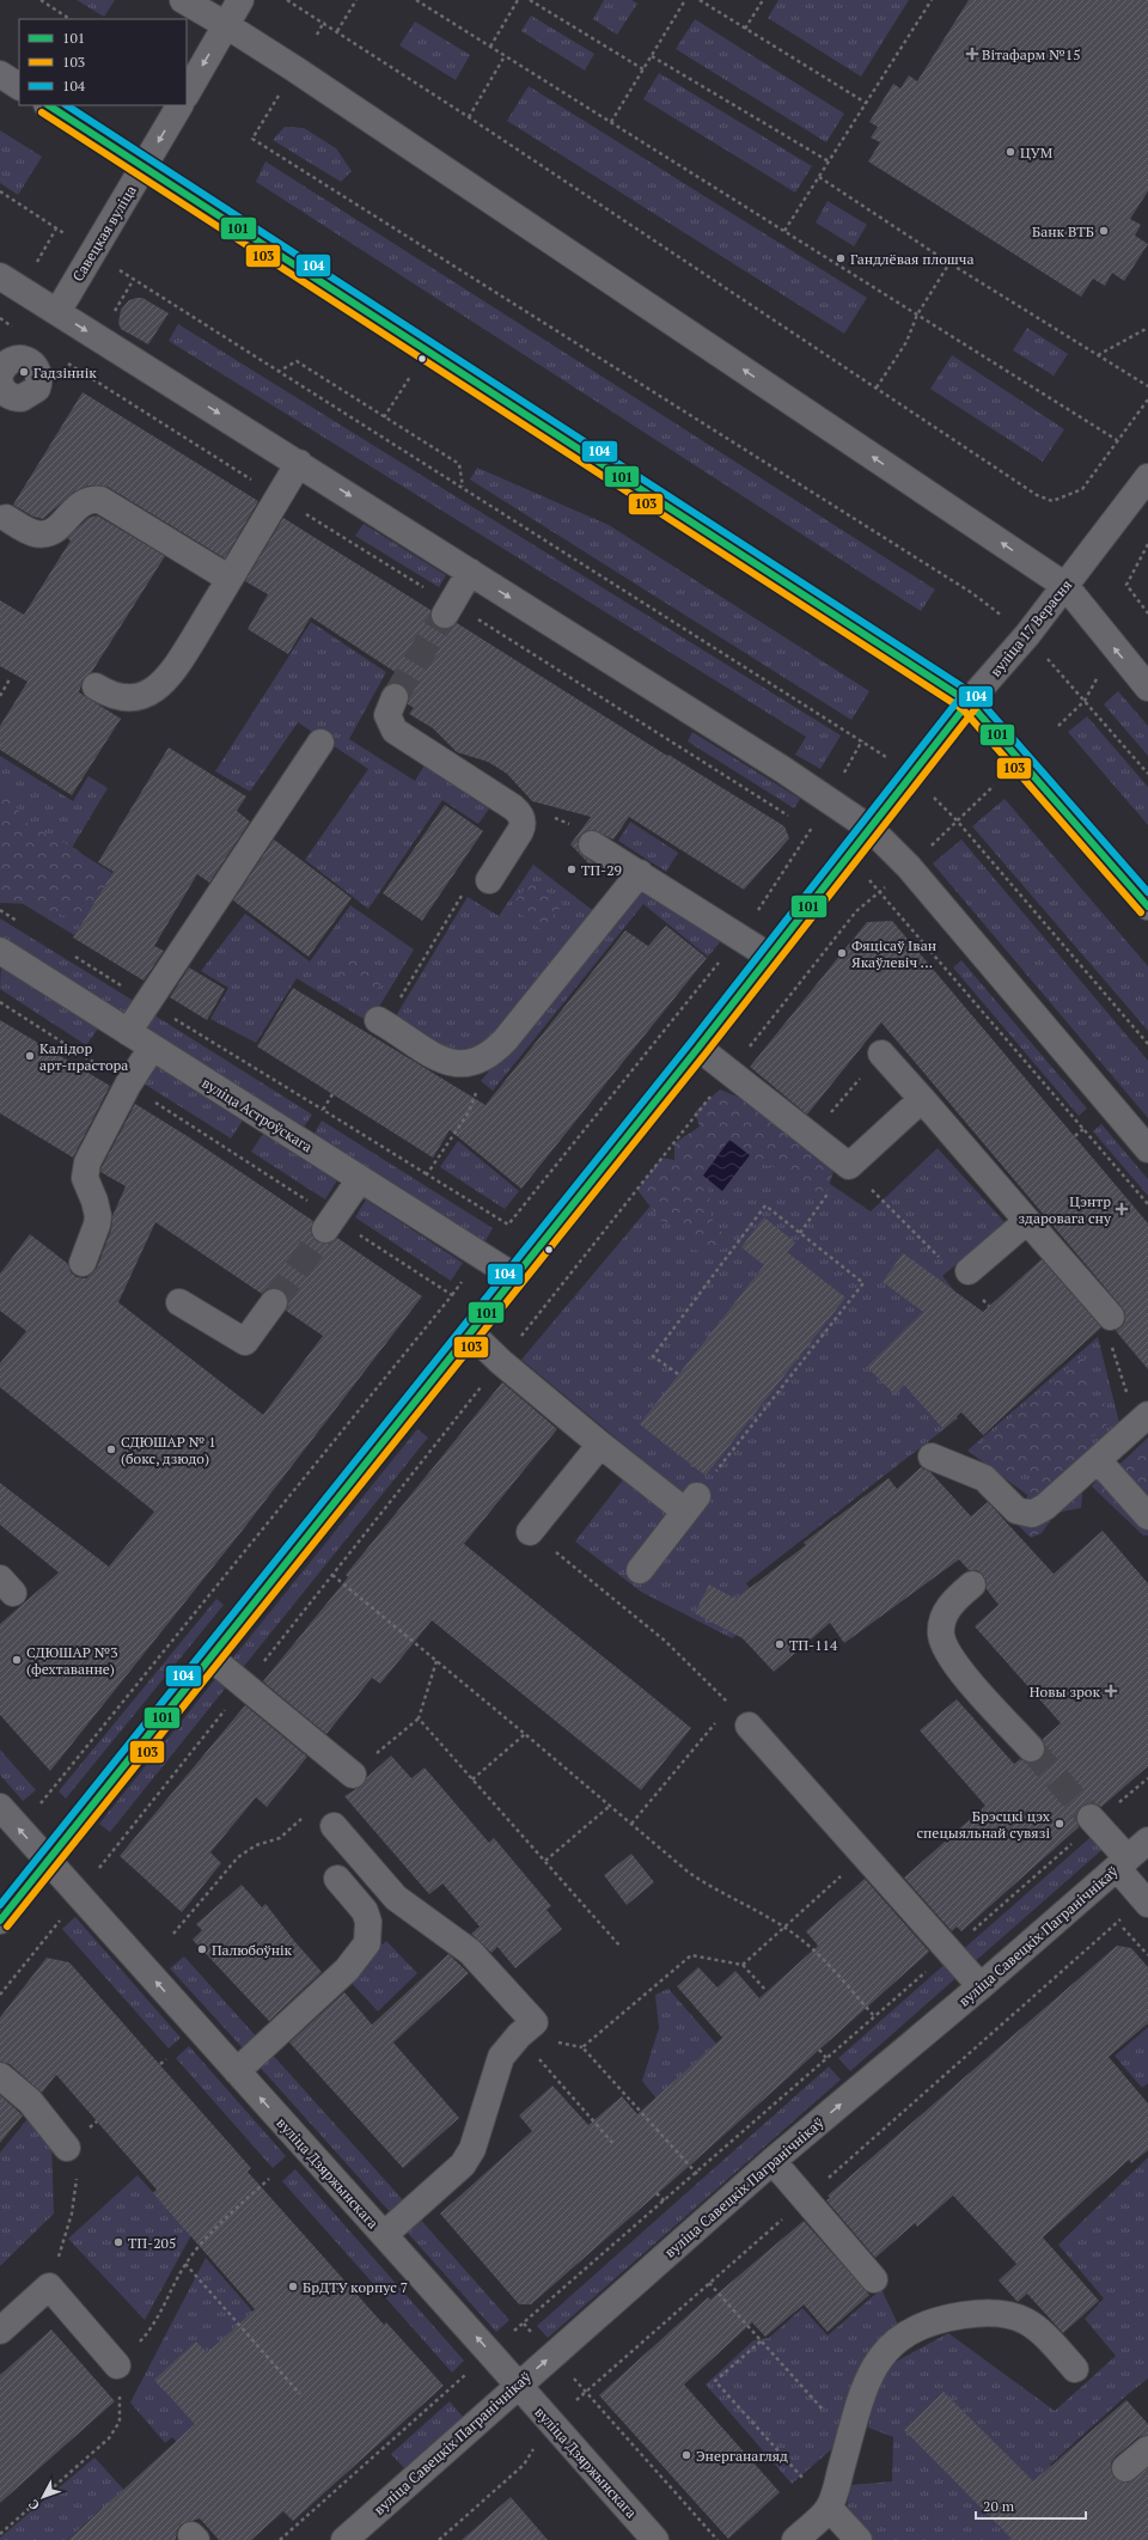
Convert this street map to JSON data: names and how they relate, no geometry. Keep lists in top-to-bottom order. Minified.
{"streets":{"main road":["вуліца 17 Верасня"],"street":["Савецкая вуліца","вуліца Астроўскага","вуліца Савецкіх Пагранічнікаў","вуліца Дзяржынскага"]},"crossings":[["вуліца 17 Верасня","вуліца Астроўскага"],["вуліца 17 Верасня","вуліца Дзяржынскага"],["вуліца Савецкіх Пагранічнікаў","вуліца Дзяржынскага"]],"one_way":["вуліца Дзяржынскага"],"places":{"health":["Вітафарм №15","Цэнтр здаровага сну","Новы зрок"],"other":["ЦУМ","Банк ВТБ","Гандлёвая плошча","Гадзіннік","ТП-29","Фяцісаў Іван Якаўлевіч ...","Калідор арт-прастора","СДЮШАР № 1 (бокс, дзюдо)","ТП-114","СДЮШАР №3 (фехтаванне)","Брэсцкі цэх спецыяльнай сувязі","Палюбоўнік","ТП-205","БрДТУ корпус 7","Энерганагляд"]},"lines":["transit line 101","transit line 104","transit line 103"],"legend":["101","103","104"],"scale_bar":"20 m","north":"bottom left"}
